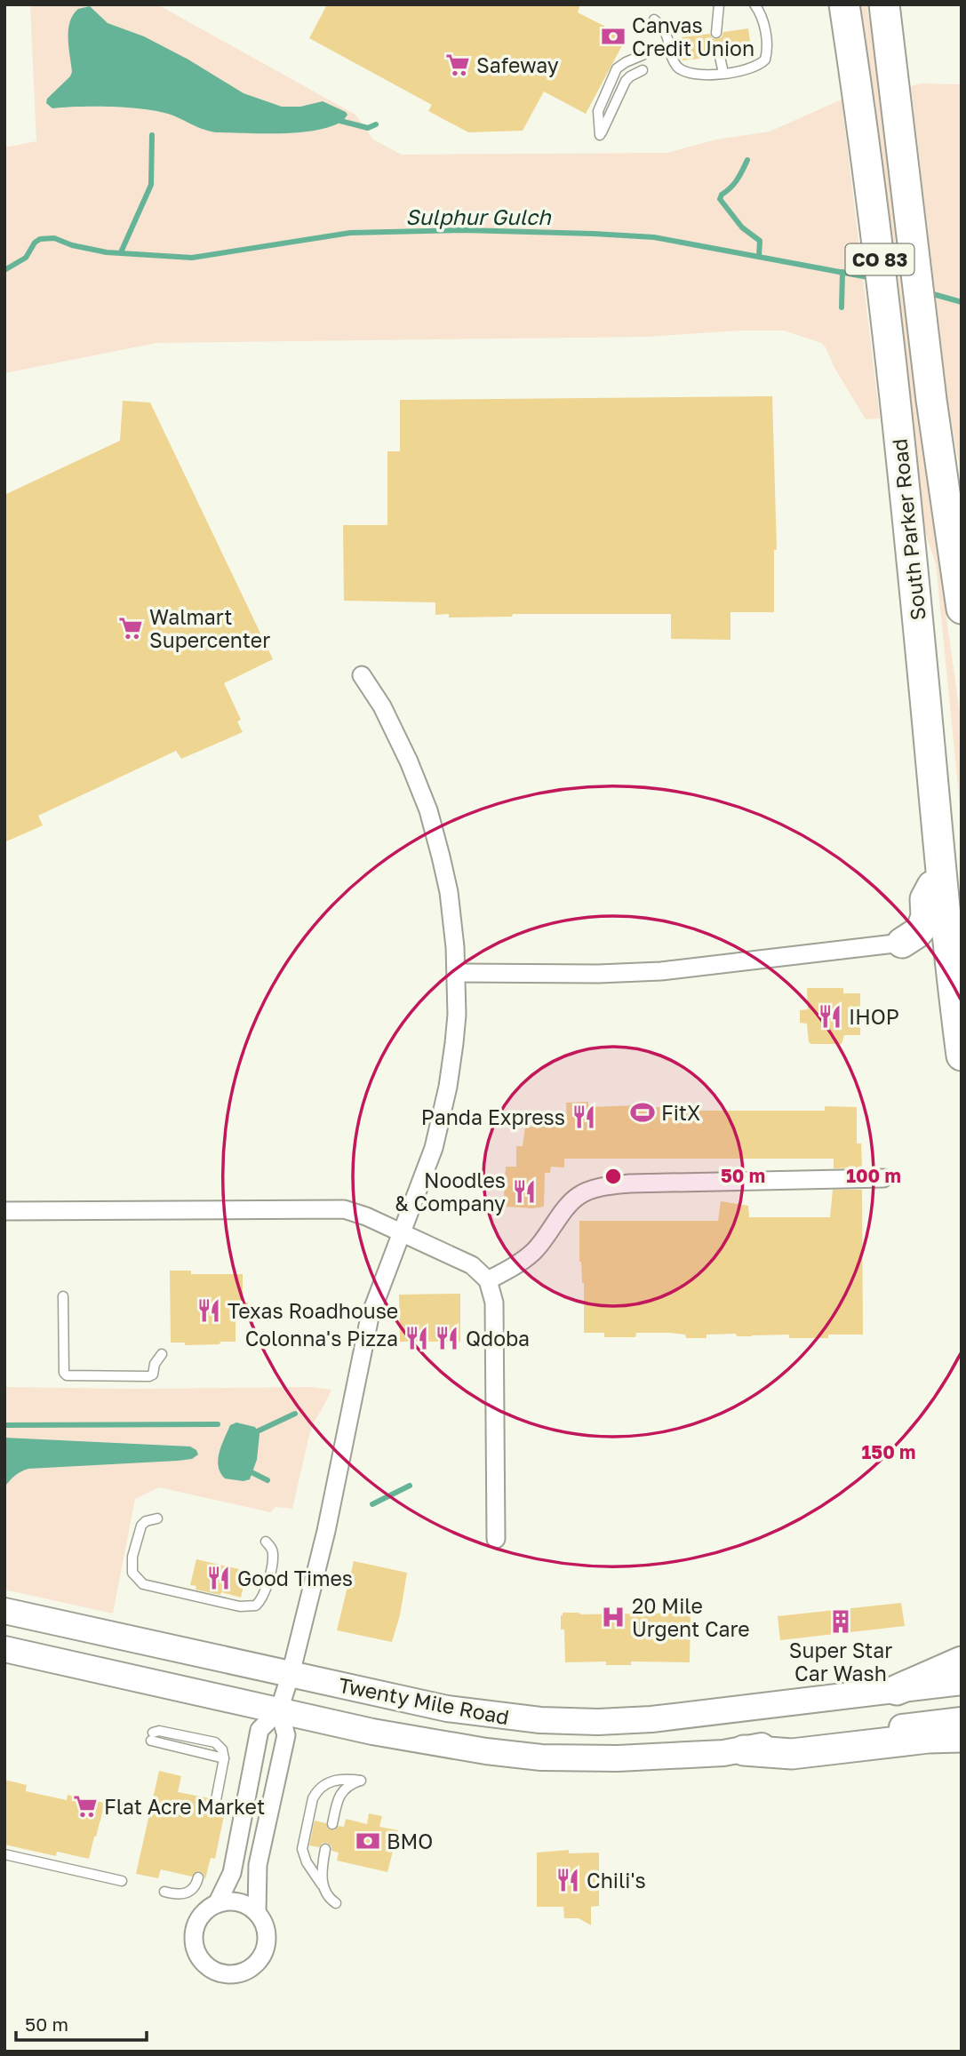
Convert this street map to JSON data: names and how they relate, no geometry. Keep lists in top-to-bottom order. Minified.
{"streets":{"highway":["CO 83","South Parker Road"],"main road":["Twenty Mile Road"]},"water":["Sulphur Gulch"],"places":{"bank":["Canvas Credit Union","BMO"],"supermarket":["Safeway","Walmart Supercenter","Flat Acre Market"],"restaurant":["IHOP","Panda Express","Noodles & Company","Texas Roadhouse","Colonna's Pizza","Qdoba","Good Times","Chili's"],"sports":["FitX"],"hospital":["20 Mile Urgent Care"],"building":["Super Star Car Wash"]},"scale_bar":"50 m","rings":["50 m","100 m","150 m"]}
